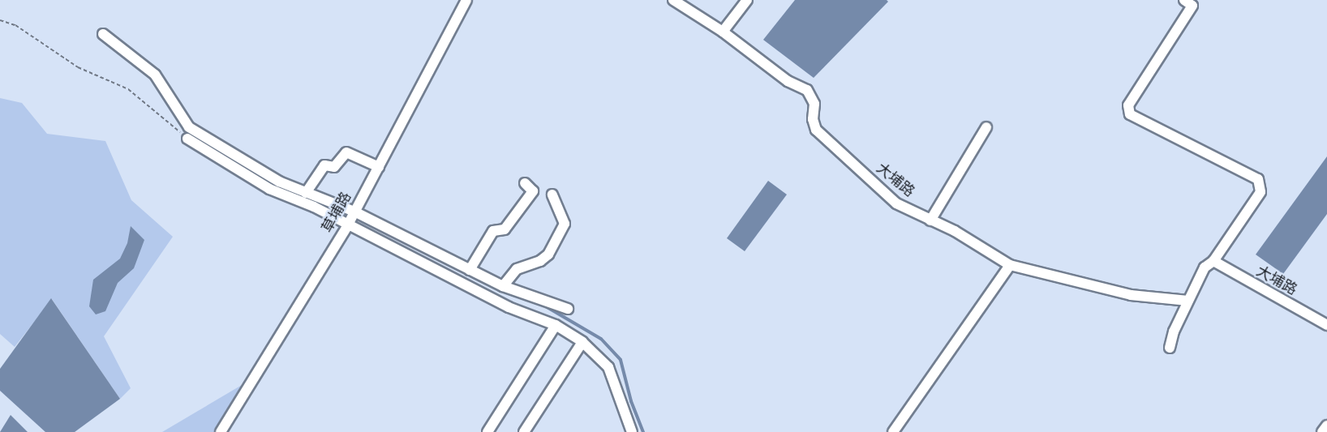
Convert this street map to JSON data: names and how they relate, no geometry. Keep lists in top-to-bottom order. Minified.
{"streets":{"street":["大埔路","草埔路"]}}
